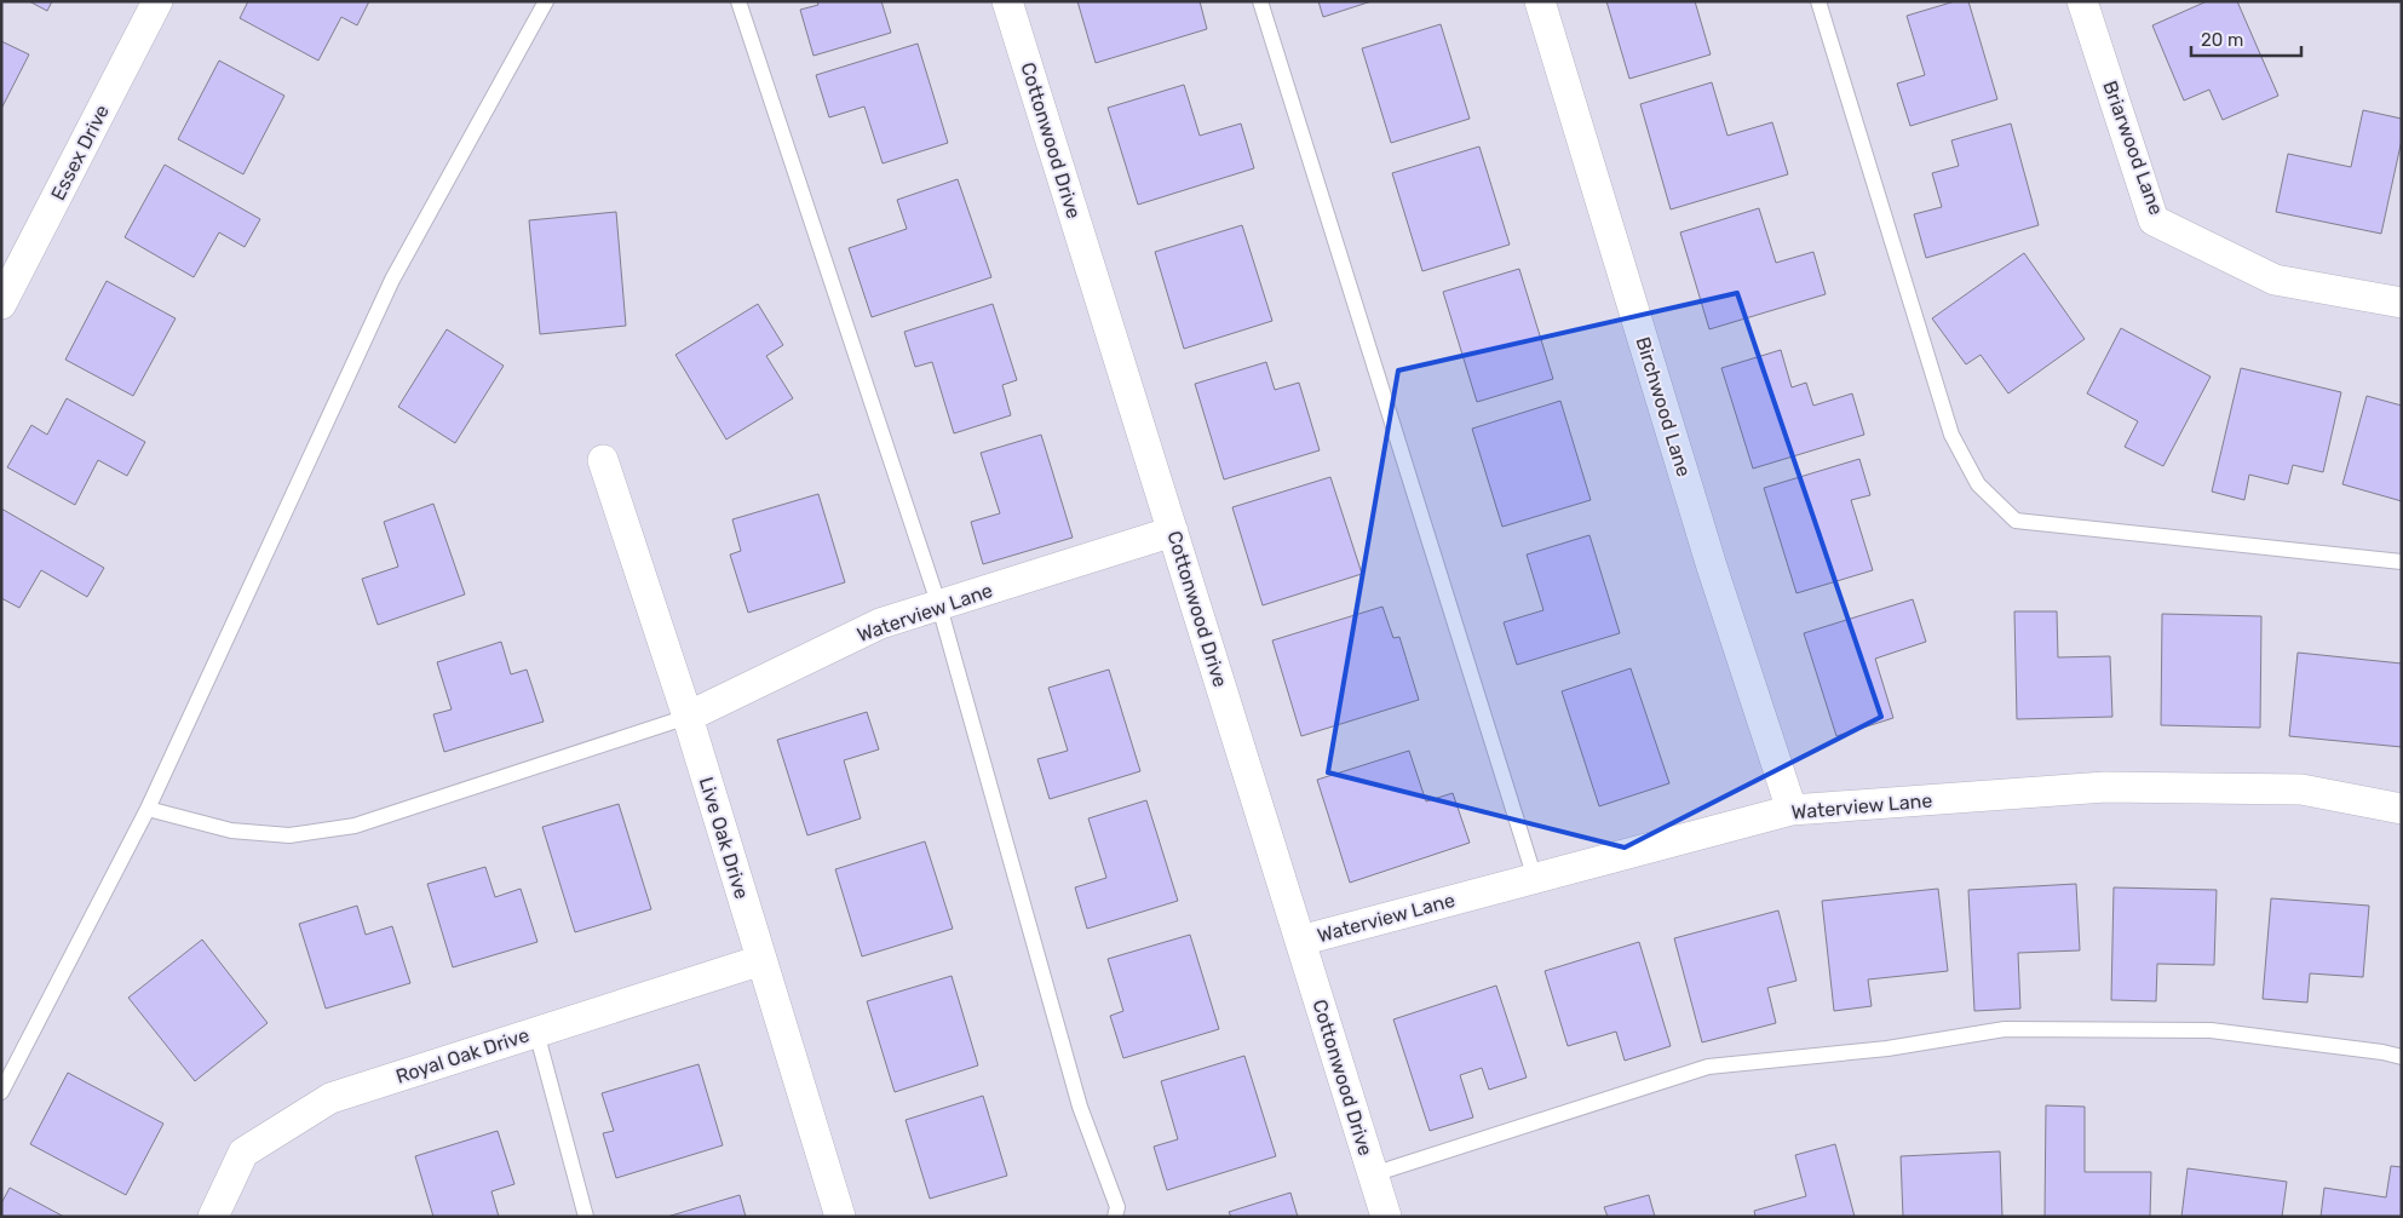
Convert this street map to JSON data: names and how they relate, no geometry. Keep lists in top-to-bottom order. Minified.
{"streets":{"street":["Cottonwood Drive","Briarwood Lane","Essex Drive","Birchwood Lane","Waterview Lane","Live Oak Drive","Royal Oak Drive"]},"crossings":[["Cottonwood Drive","Waterview Lane"],["Birchwood Lane","Waterview Lane"],["Waterview Lane","Live Oak Drive"],["Live Oak Drive","Royal Oak Drive"]],"scale_bar":"20 m"}
